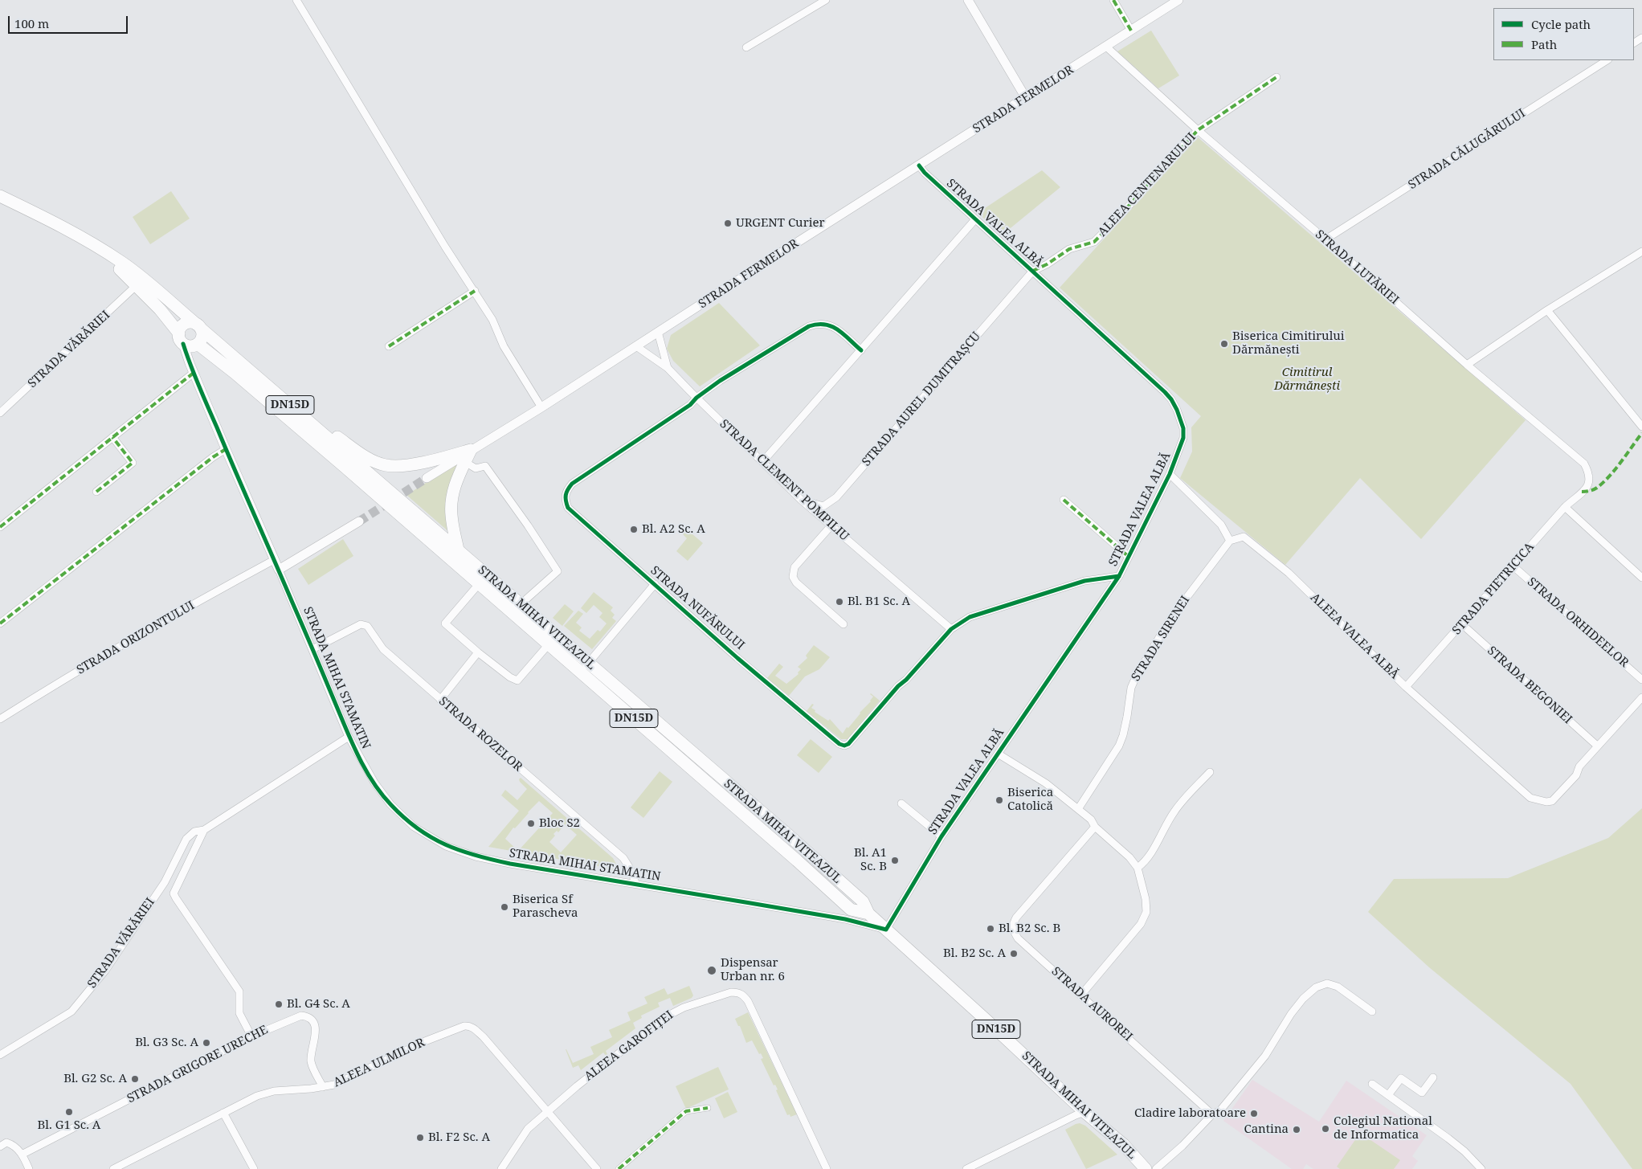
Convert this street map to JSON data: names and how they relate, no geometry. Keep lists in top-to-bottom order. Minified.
{"streets":{"main road":["DN15D","STRADA MIHAI VITEAZUL"],"street":["STRADA FERMELOR","STRADA CĂLUGĂRULUI","ALEEA CENTENARULUI","STRADA VALEA ALBĂ","STRADA LUTĂRIEI","STRADA VĂRĂRIEI","STRADA AUREL DUMITRAȘCU","STRADA CLEMENT POMPILIU","STRADA PIETRICICA","STRADA NUFĂRULUI","STRADA ORHIDEELOR","ALEEA VALEA ALBĂ","STRADA ORIZONTULUI","STRADA SIRENEI","STRADA MIHAI STAMATIN","STRADA BEGONIEI","STRADA ROZELOR","STRADA AUROREI","ALEEA GAROFIȚEI","ALEEA ULMILOR","STRADA GRIGORE URECHE"]},"crossings":[["STRADA FERMELOR","STRADA VALEA ALBĂ"],["STRADA FERMELOR","STRADA LUTĂRIEI"],["STRADA FERMELOR","STRADA CLEMENT POMPILIU"],["STRADA CĂLUGĂRULUI","STRADA LUTĂRIEI"],["ALEEA CENTENARULUI","STRADA VALEA ALBĂ"],["ALEEA CENTENARULUI","STRADA LUTĂRIEI"],["ALEEA CENTENARULUI","STRADA AUREL DUMITRAȘCU"],["STRADA VALEA ALBĂ","STRADA AUREL DUMITRAȘCU"],["STRADA VALEA ALBĂ","STRADA NUFĂRULUI"],["STRADA VALEA ALBĂ","STRADA MIHAI VITEAZUL"],["STRADA VALEA ALBĂ","STRADA MIHAI STAMATIN"],["STRADA LUTĂRIEI","STRADA PIETRICICA"],["STRADA VĂRĂRIEI","STRADA MIHAI VITEAZUL"],["STRADA VĂRĂRIEI","STRADA MIHAI STAMATIN"],["STRADA AUREL DUMITRAȘCU","STRADA CLEMENT POMPILIU"],["STRADA CLEMENT POMPILIU","STRADA NUFĂRULUI"],["STRADA PIETRICICA","STRADA ORHIDEELOR"],["STRADA PIETRICICA","ALEEA VALEA ALBĂ"],["STRADA PIETRICICA","STRADA BEGONIEI"],["STRADA MIHAI VITEAZUL","STRADA MIHAI STAMATIN"],["ALEEA VALEA ALBĂ","STRADA SIRENEI"],["ALEEA VALEA ALBĂ","STRADA BEGONIEI"],["STRADA ORIZONTULUI","STRADA MIHAI STAMATIN"],["STRADA MIHAI STAMATIN","STRADA ROZELOR"],["ALEEA GAROFIȚEI","ALEEA ULMILOR"],["ALEEA ULMILOR","STRADA GRIGORE URECHE"]],"parks":["Cimitirul Dărmănești"],"places":["URGENT Curier","Biserica Cimitirului Dărmănești","Bl. A2 Sc. A","Bl. B1 Sc. A","Biserica Catolică","Bloc S2","Bl. A1 Sc. B","Biserica Sf Parascheva","Bl. B2 Sc. B","Bl. B2 Sc. A","Dispensar Urban nr. 6","Bl. G4 Sc. A","Bl. G3 Sc. A","Bl. G2 Sc. A","Bl. G1 Sc. A","Cladire laboratoare","Colegiul National de Informatica","Cantina","Bl. F2 Sc. A"],"legend":["Cycle path","Path"],"scale_bar":"100 m"}
